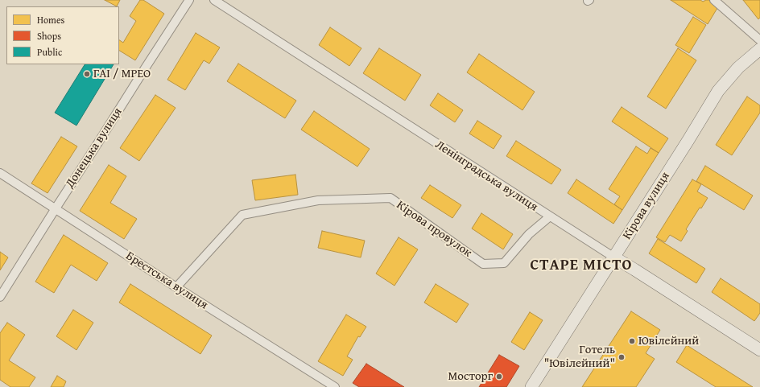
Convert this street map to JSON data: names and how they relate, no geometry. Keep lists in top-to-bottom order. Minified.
{"streets":{"main road":["Ленінградська вулиця","Кірова вулиця"],"street":["Донецька вулиця","Кірова провулок","Брестська вулиця"]},"crossings":[["Донецька вулиця","Брестська вулиця"],["Ленінградська вулиця","Кірова вулиця"],["Ленінградська вулиця","Кірова провулок"],["Кірова провулок","Брестська вулиця"]],"districts":["СТАРЕ МІСТО"],"places":["ГАІ / МРЕО","Ювілейний","Готель \"Ювілейний\"","Мосторг"],"legend":["Homes","Shops","Public"]}
